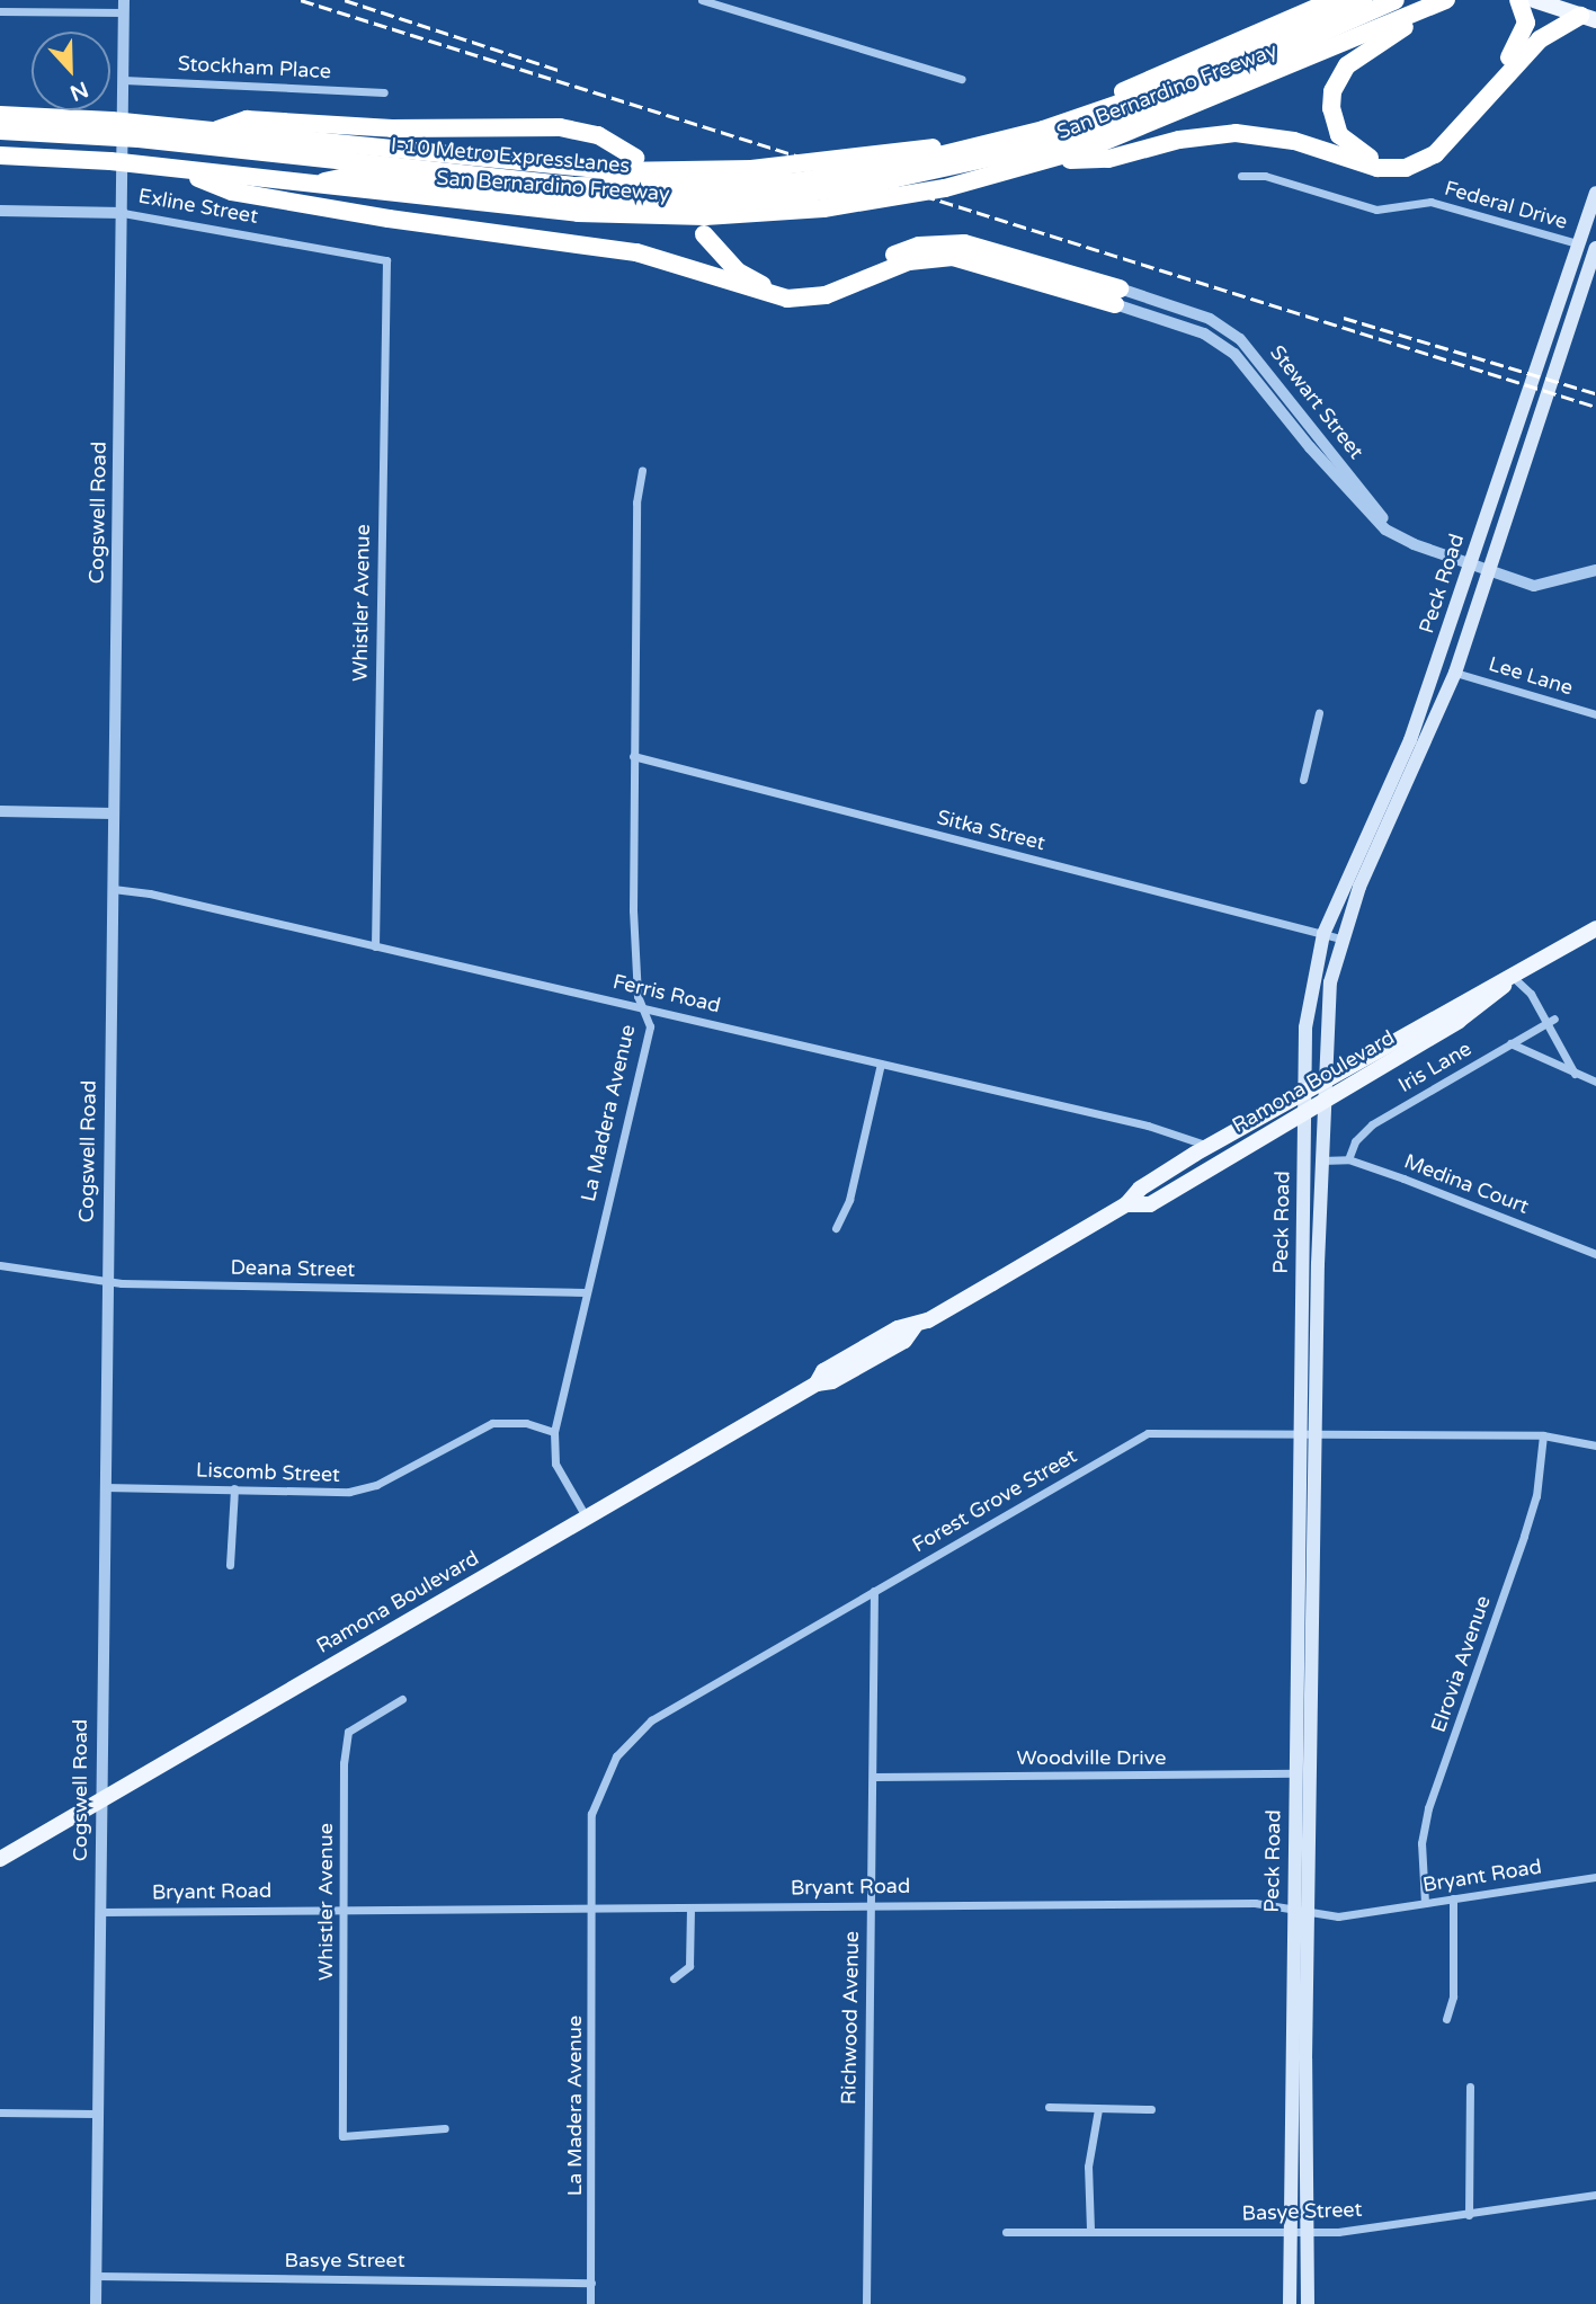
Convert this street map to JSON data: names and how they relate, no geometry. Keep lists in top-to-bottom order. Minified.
{"streets":{"highway":["San Bernardino Freeway","I-10 Metro ExpressLanes"],"main road":["Peck Road","Ramona Boulevard"],"street":["Stockham Place","Federal Drive","Exline Street","Stewart Street","Cogswell Road","Whistler Avenue","Lee Lane","Sitka Street","Ferris Road","Iris Lane","La Madera Avenue","Medina Court","Deana Street","Liscomb Street","Forest Grove Street","Elrovia Avenue","Woodville Drive","Bryant Road","Richwood Avenue","Basye Street"]},"crossings":[["Stockham Place","Cogswell Road"],["San Bernardino Freeway","I-10 Metro ExpressLanes"],["Federal Drive","Peck Road"],["Exline Street","Cogswell Road"],["Exline Street","Whistler Avenue"],["Stewart Street","Peck Road"],["Cogswell Road","Ferris Road"],["Cogswell Road","Ramona Boulevard"],["Cogswell Road","Deana Street"],["Cogswell Road","Liscomb Street"],["Cogswell Road","Bryant Road"],["Cogswell Road","Basye Street"],["Peck Road","Lee Lane"],["Peck Road","Sitka Street"],["Peck Road","Ramona Boulevard"],["Peck Road","Medina Court"],["Peck Road","Forest Grove Street"],["Peck Road","Woodville Drive"],["Peck Road","Bryant Road"],["Peck Road","Basye Street"],["Whistler Avenue","Ferris Road"],["Whistler Avenue","Bryant Road"],["Sitka Street","La Madera Avenue"],["Ferris Road","Ramona Boulevard"],["Ferris Road","La Madera Avenue"],["Iris Lane","Medina Court"],["Ramona Boulevard","La Madera Avenue"],["La Madera Avenue","Deana Street"],["La Madera Avenue","Liscomb Street"],["La Madera Avenue","Forest Grove Street"],["La Madera Avenue","Bryant Road"],["La Madera Avenue","Basye Street"],["Forest Grove Street","Elrovia Avenue"],["Forest Grove Street","Bryant Road"],["Forest Grove Street","Richwood Avenue"],["Elrovia Avenue","Bryant Road"],["Woodville Drive","Richwood Avenue"],["Bryant Road","Richwood Avenue"]],"north":"bottom"}
